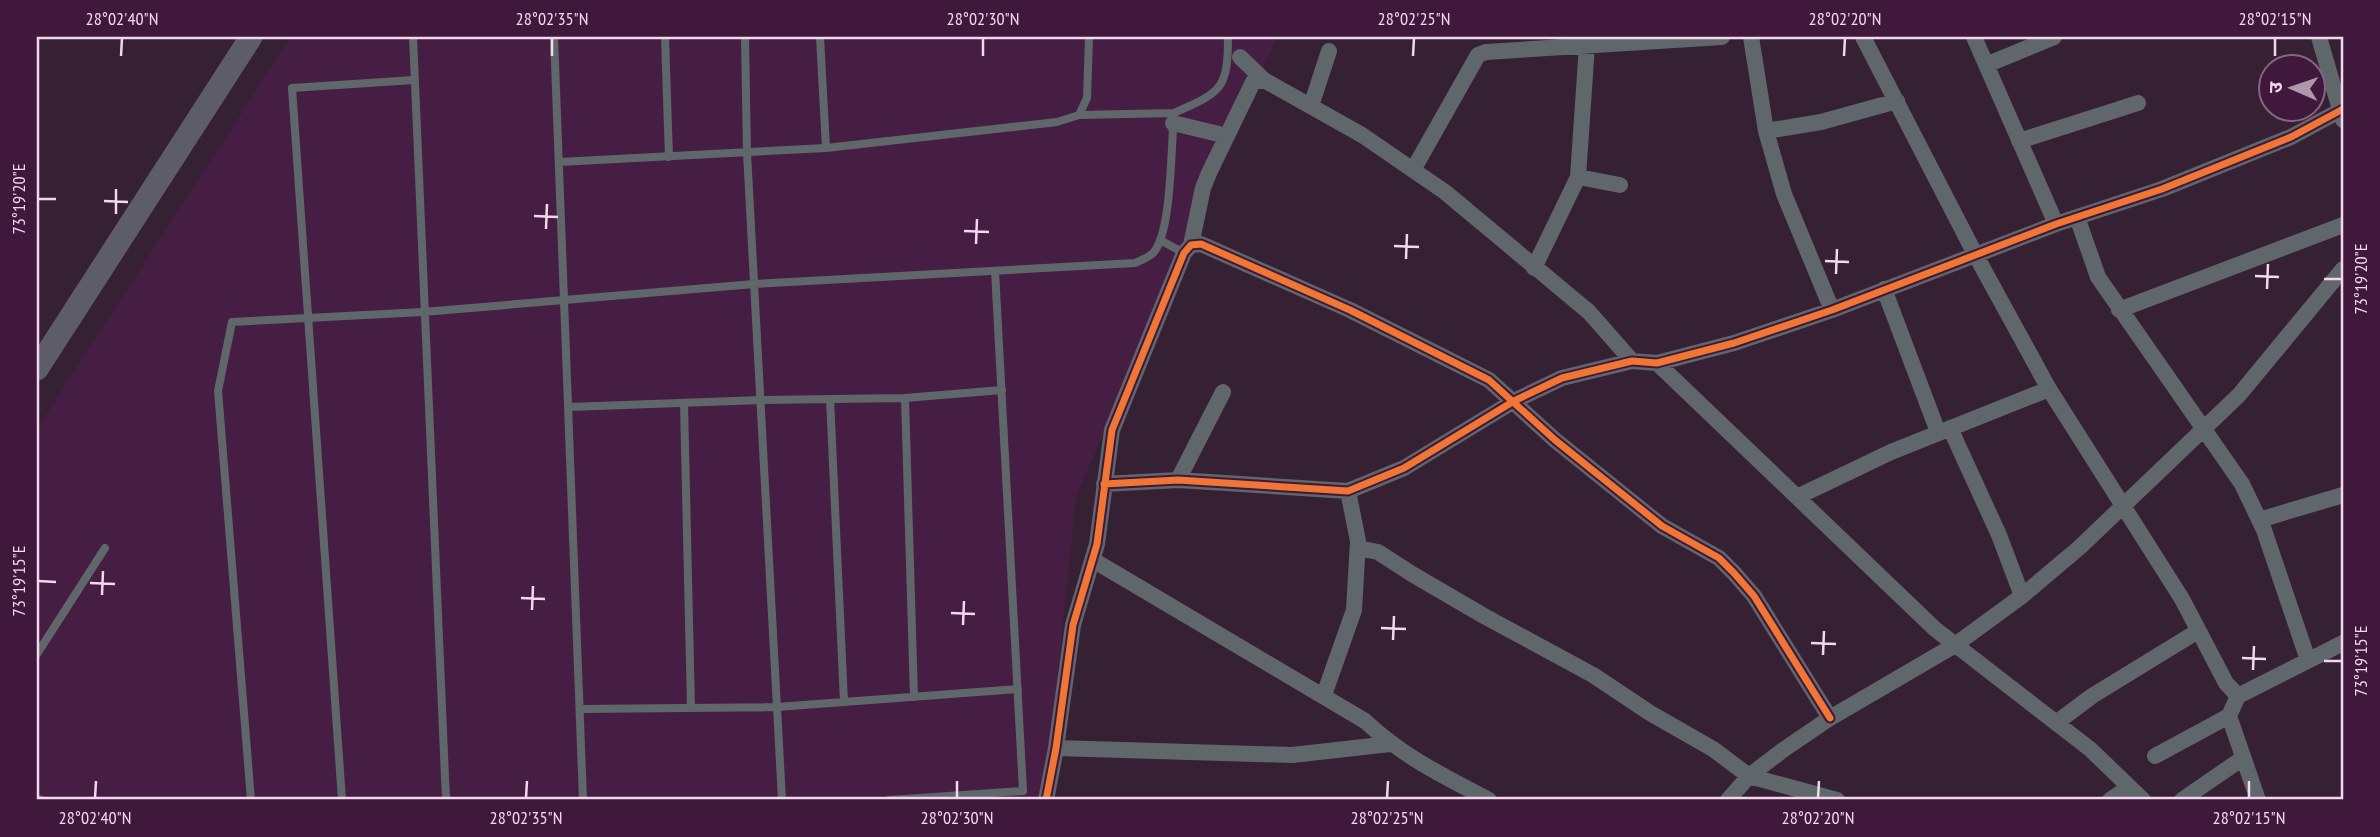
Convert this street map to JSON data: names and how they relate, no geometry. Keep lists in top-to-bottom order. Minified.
{"north":"left","coordinates":["28°02'40\"N","28°02'35\"N","28°02'30\"N","28°02'25\"N","28°02'20\"N","28°02'15\"N","73°19'20\"E","73°19'15\"E"]}
